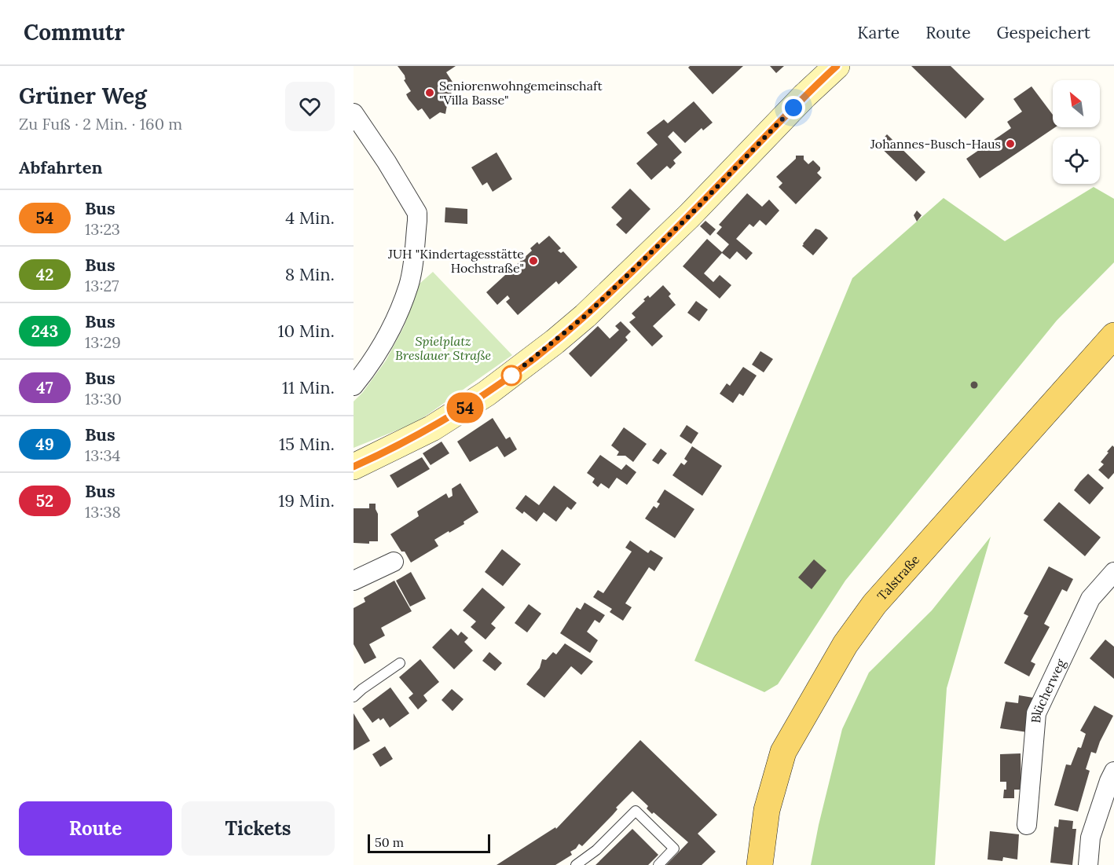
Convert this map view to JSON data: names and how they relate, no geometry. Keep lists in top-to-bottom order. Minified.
{"streets":{"main road":["Talstraße"],"street":["Blücherweg"]},"parks":["Spielplatz Breslauer Straße"],"places":["Seniorenwohngemeinschaft \"Villa Basse\"","Johannes-Busch-Haus","JUH \"Kindertagesstätte Hochstraße\""],"lines":["bus line 54"],"scale_bar":"50 m","north":"top left","page":{"header":"Commutr","nav":["Karte","Route","Gespeichert"],"heading":[["Grüner Weg","Zu Fuß · 2 Min. · 160 m"],"Abfahrten"],"on_map":"54","list":[{"mark":"54","name":"Bus","note":"13:23","value":"4 Min."},{"mark":"42","name":"Bus","note":"13:27","value":"8 Min."},{"mark":"243","name":"Bus","note":"13:29","value":"10 Min."},{"mark":"47","name":"Bus","note":"13:30","value":"11 Min."},{"mark":"49","name":"Bus","note":"13:34","value":"15 Min."},{"mark":"52","name":"Bus","note":"13:38","value":"19 Min."}],"buttons":["Route","Tickets"],"scale":"50 m"}}
